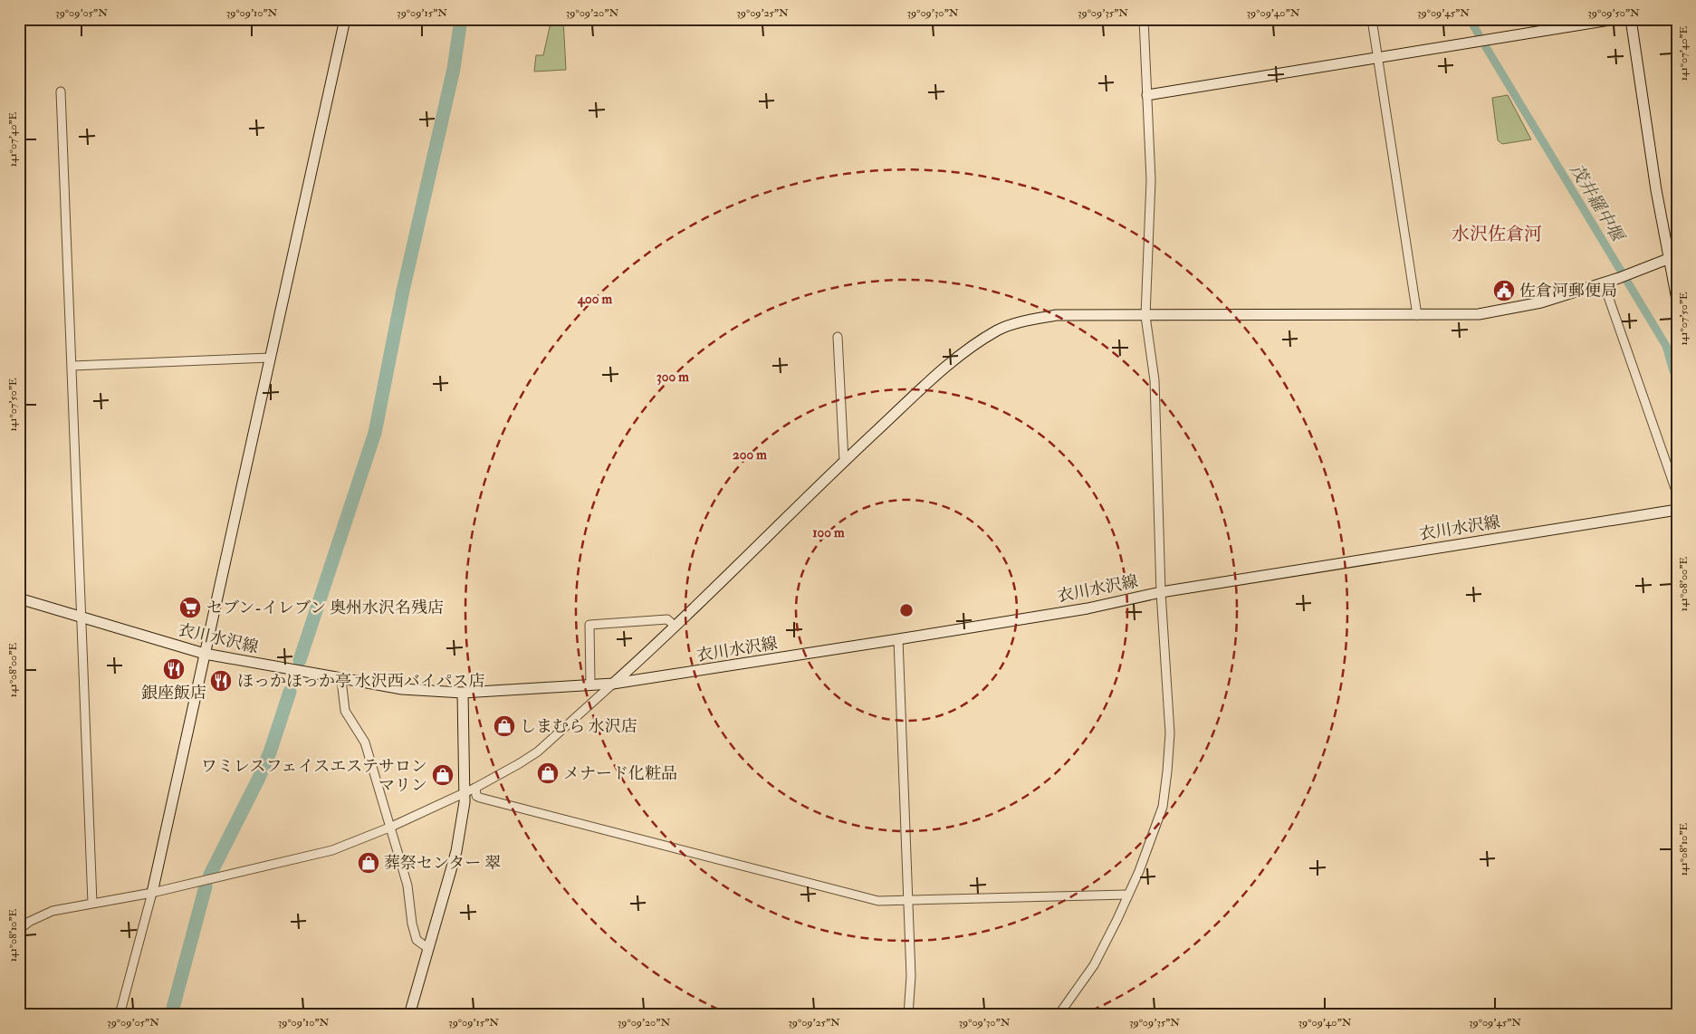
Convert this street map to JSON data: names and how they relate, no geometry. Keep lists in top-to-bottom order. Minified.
{"streets":{"street":["衣川水沢線"]},"districts":["水沢佐倉河"],"water":["茂井羅中堰"],"places":{"public building":["佐倉河郵便局"],"supermarket":["セブン-イレブン 奥州水沢名残店"],"restaurant":["銀座飯店","ほっかほっか亭 水沢西バイパス店"],"shop":["しまむら 水沢店","メナード化粧品","ワミレスフェイスエステサロン マリン","葬祭センター 翠"]},"coordinates":["39°09'05\"N","39°09'10\"N","39°09'15\"N","39°09'20\"N","39°09'25\"N","39°09'30\"N","39°09'35\"N","39°09'40\"N","39°09'45\"N","39°09'50\"N","141°07'40\"E","141°07'50\"E","141°08'00\"E","141°08'10\"E"],"rings":["400 m","300 m","200 m","100 m"]}
